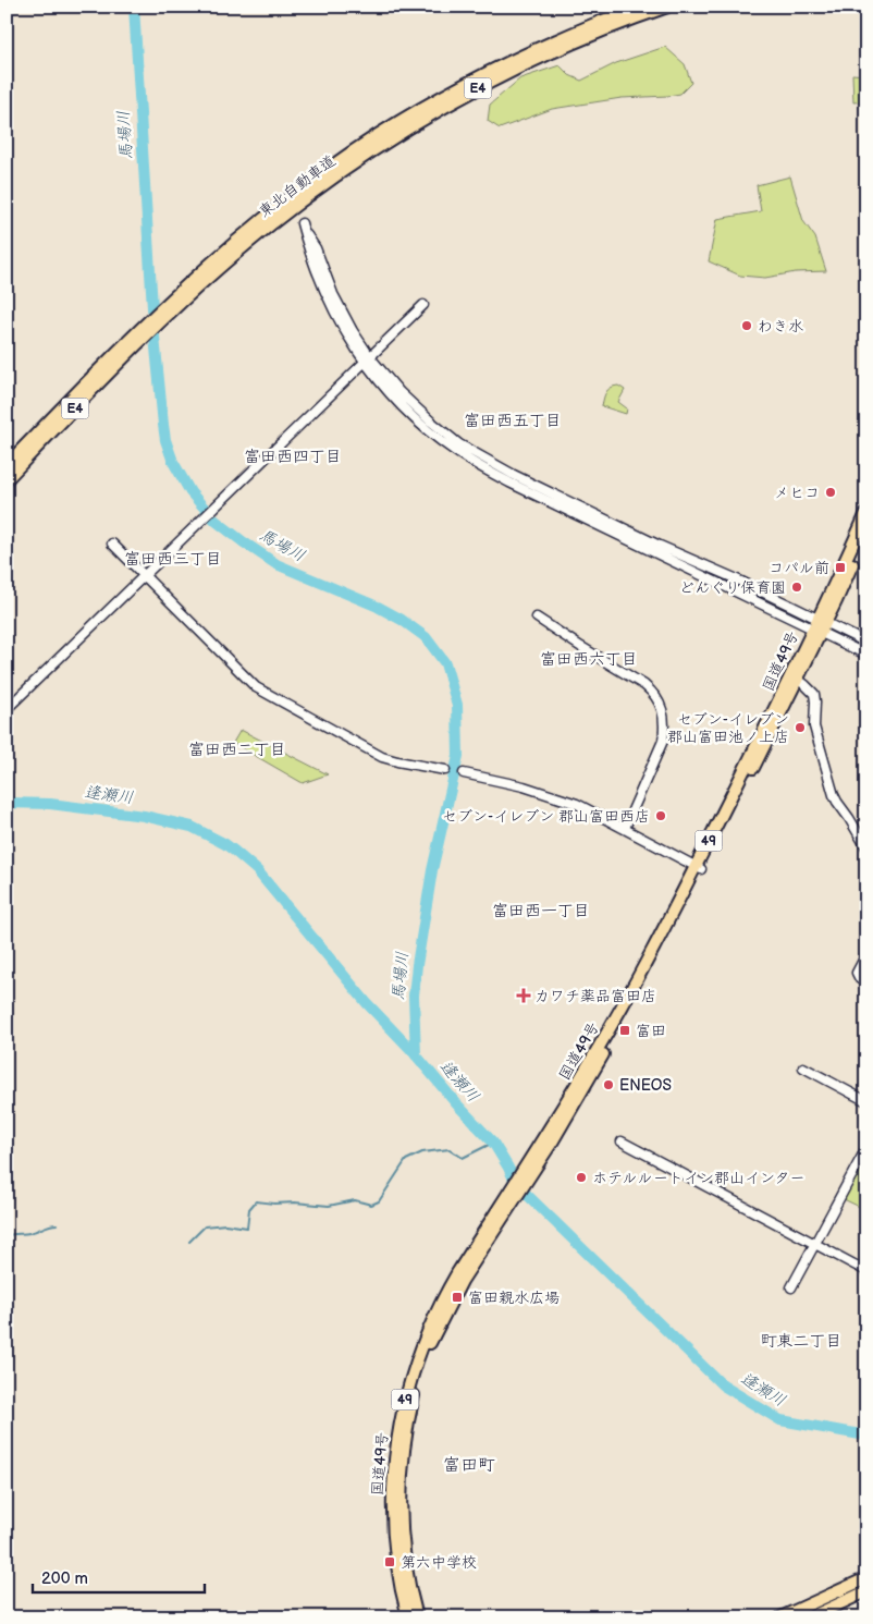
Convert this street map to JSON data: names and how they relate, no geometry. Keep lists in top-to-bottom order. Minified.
{"streets":{"highway":["E4","東北自動車道","国道49号","49"]},"districts":["富田西五丁目","富田西四丁目","富田西三丁目","富田西六丁目","富田西二丁目","富田西一丁目","町東二丁目","富田町"],"water":["馬場川","逢瀬川"],"places":{"other":["わき水","メヒコ","どんぐり保育園","セブン-イレブン 郡山富田池ノ上店","セブン-イレブン 郡山富田西店","ENEOS","ホテルルートイン郡山インター"],"transit":["コパル前","富田","富田親水広場","第六中学校"],"health":["カワチ薬品富田店"]},"scale_bar":"200 m"}
